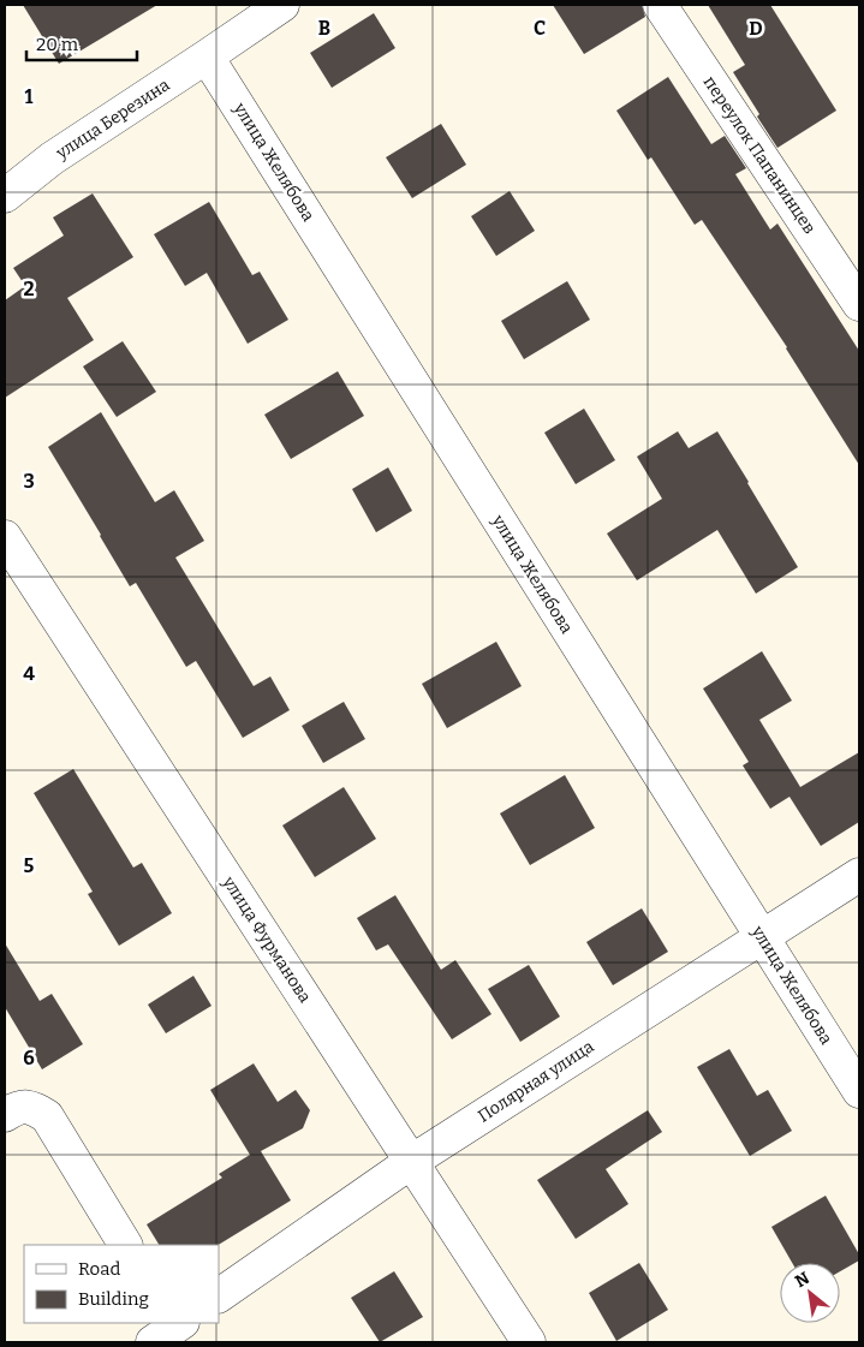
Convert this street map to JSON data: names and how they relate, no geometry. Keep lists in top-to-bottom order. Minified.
{"streets":{"street":["улица Березина","переулок Папанинцев","улица Желябова","улица Фурманова","Полярная улица"]},"crossings":[["улица Березина","улица Желябова"],["улица Желябова","Полярная улица"],["улица Фурманова","Полярная улица"]],"legend":["Road","Building"],"scale_bar":"20 m","north":"top left","grid":{"columns":["B","C","D"],"rows":["1","2","3","4","5","6"]}}
